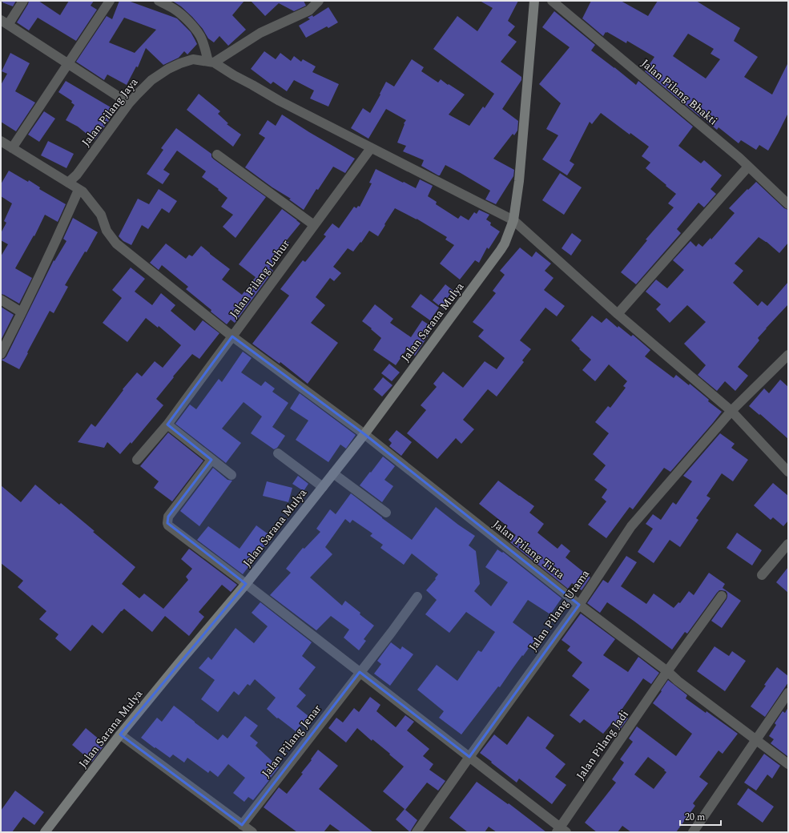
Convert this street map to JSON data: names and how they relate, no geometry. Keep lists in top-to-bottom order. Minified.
{"streets":{"street":["Jalan Pilang Bhakti","Jalan Pilang Jaya","Jalan Pilang Luhur","Jalan Sarana Mulya","Jalan Pilang Tirta","Jalan Pilang Utama","Jalan Pilang Jenar","Jalan Pilang Jadi"]},"crossings":[["Jalan Pilang Luhur","Jalan Pilang Tirta"],["Jalan Sarana Mulya","Jalan Pilang Tirta"],["Jalan Pilang Tirta","Jalan Pilang Utama"],["Jalan Pilang Tirta","Jalan Pilang Jadi"]],"scale_bar":"20 m"}
